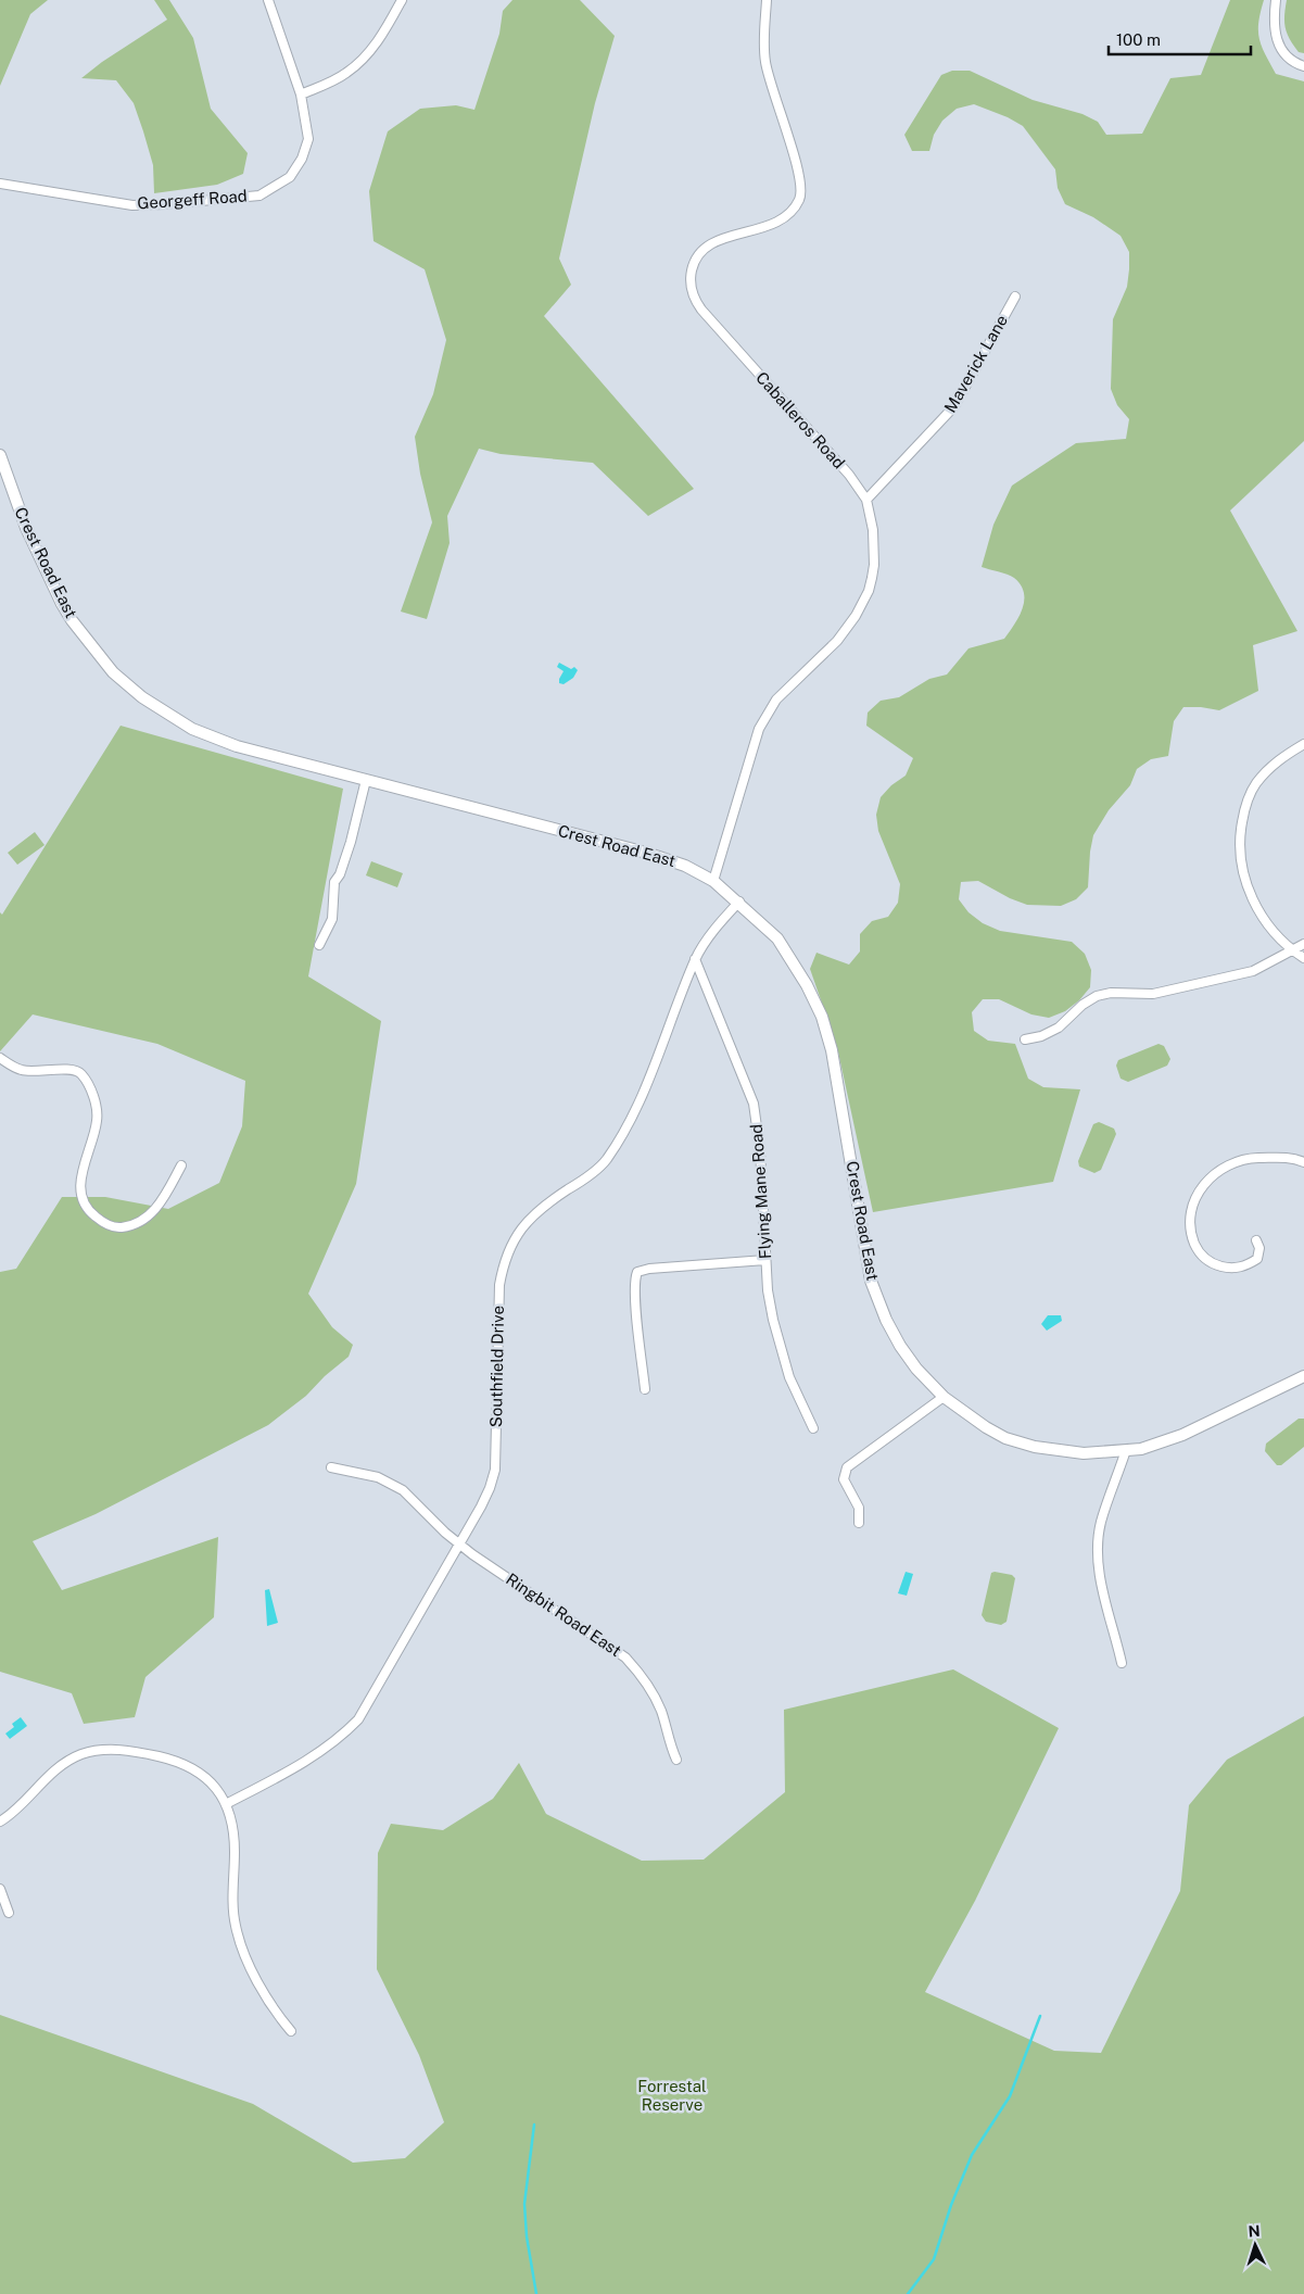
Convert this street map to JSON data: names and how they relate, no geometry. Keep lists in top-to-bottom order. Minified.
{"streets":{"street":["Georgeff Road","Maverick Lane","Caballeros Road","Crest Road East","Flying Mane Road","Southfield Drive","Ringbit Road East"]},"crossings":[["Maverick Lane","Caballeros Road"],["Caballeros Road","Crest Road East"],["Crest Road East","Southfield Drive"],["Flying Mane Road","Southfield Drive"],["Southfield Drive","Ringbit Road East"]],"parks":["Forrestal Reserve"],"scale_bar":"100 m","north":"top"}
